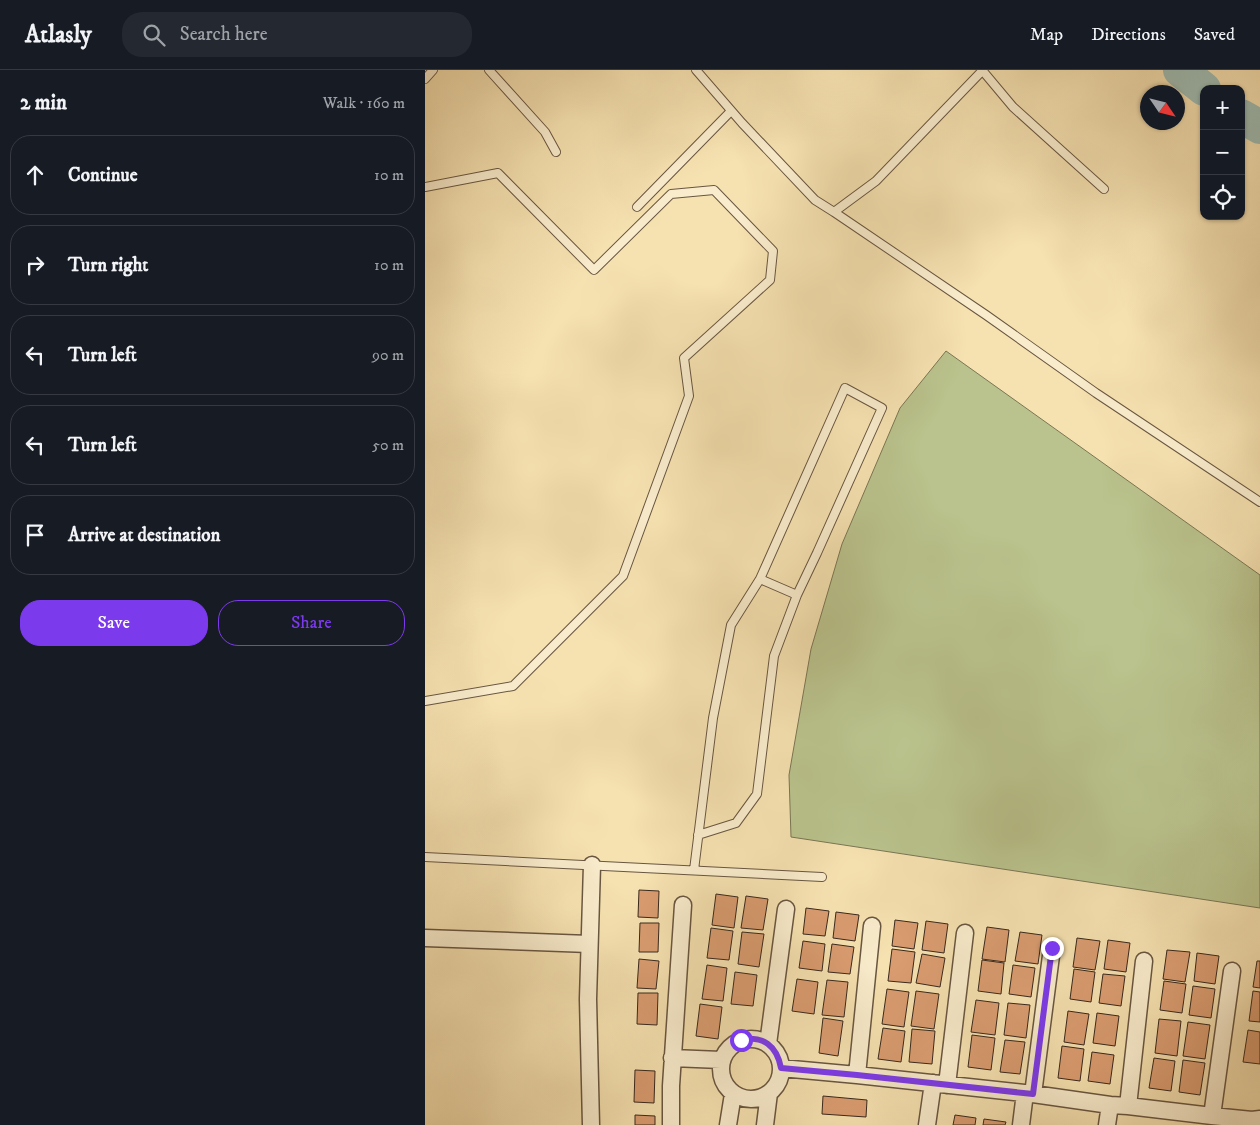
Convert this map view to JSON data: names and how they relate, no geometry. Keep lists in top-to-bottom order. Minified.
{"north":"bottom right","page":{"header":"Atlasly","search":"Search here","nav":["Map","Directions","Saved"],"heading":["2 min","Walk · 160 m"],"map_buttons":["+","−"],"list":[["Continue","10 m"],["Turn right","10 m"],["Turn left","90 m"],["Turn left","50 m"],"Arrive at destination"],"buttons":["Save","Share"]}}
